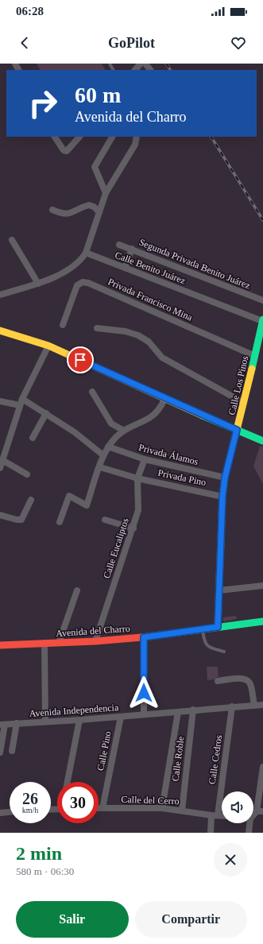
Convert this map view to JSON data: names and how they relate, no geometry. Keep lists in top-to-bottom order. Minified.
{"streets":{"street":["Segunda Privada Benito Juárez","Calle Benito Juárez","Privada Francisco Mina","Calle Los Pinos","Privada Álamos","Privada Pino","Calle Eucaliptos","Avenida del Charro","Avenida Independencia","Calle Pino","Calle Roble","Calle Cedros","Calle del Cerro"]},"crossings":[["Calle Benito Juárez","Calle Los Pinos"],["Privada Francisco Mina","Calle Los Pinos"],["Calle Los Pinos","Privada Álamos"],["Calle Los Pinos","Privada Pino"],["Calle Los Pinos","Avenida del Charro"],["Privada Álamos","Calle Eucaliptos"],["Privada Pino","Calle Eucaliptos"],["Calle Eucaliptos","Avenida del Charro"],["Avenida Independencia","Calle Pino"],["Avenida Independencia","Calle Roble"],["Avenida Independencia","Calle Cedros"],["Calle Pino","Calle del Cerro"],["Calle Roble","Calle del Cerro"],["Calle Cedros","Calle del Cerro"]],"page":{"status":"06:28","header":"GoPilot","turn":["60 m","Avenida del Charro"],"speed":"26 km/h","limit":"30","heading":["2 min","580 m · 06:30"],"buttons":["Salir","Compartir"]}}
